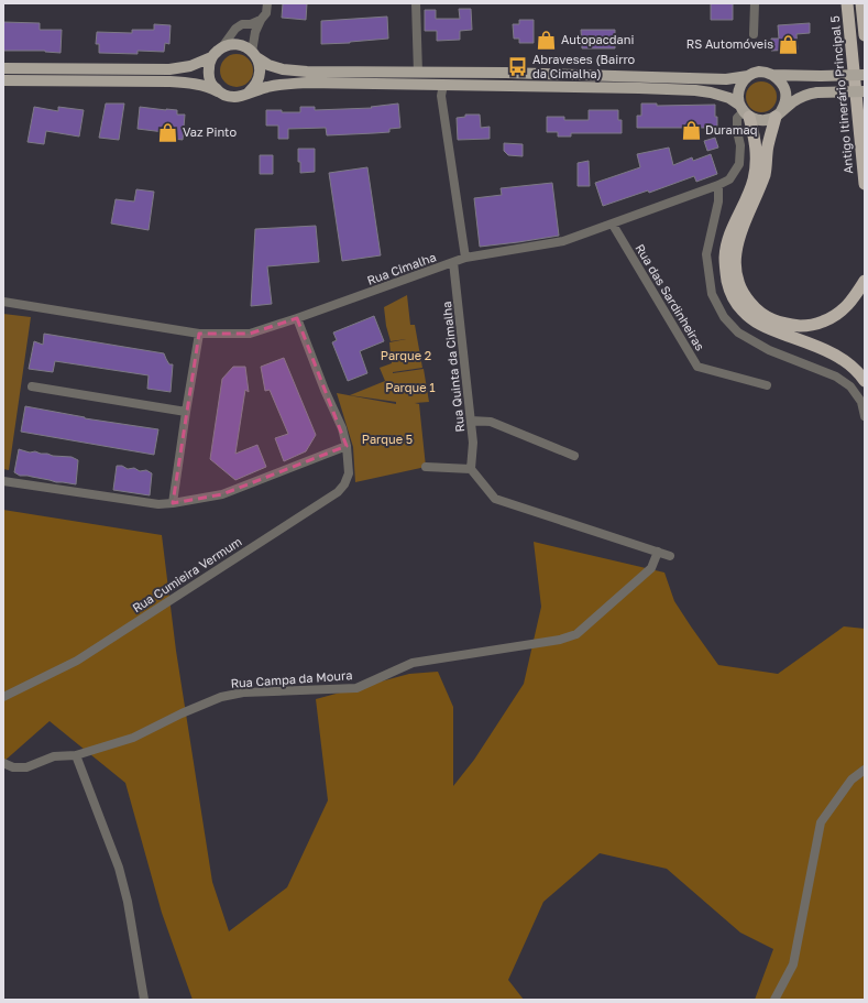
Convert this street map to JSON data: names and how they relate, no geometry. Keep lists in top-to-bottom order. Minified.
{"streets":{"highway":["Antigo Itinerário Principal 5"],"street":["Rua Cimalha","Rua das Sardinheiras","Rua Quinta da Cimalha","Rua Cumieira Vermum","Rua Campa da Moura"]},"crossings":[["Rua Cimalha","Rua das Sardinheiras"],["Rua Cimalha","Rua Quinta da Cimalha"],["Rua Cimalha","Rua Cumieira Vermum"]],"parks":["Parque 2","Parque 1","Parque 5"],"places":{"shop":["Autopacdani","RS Automóveis","Duramaq","Vaz Pinto"],"bus stop":["Abraveses (Bairro da Cimalha)"]}}
